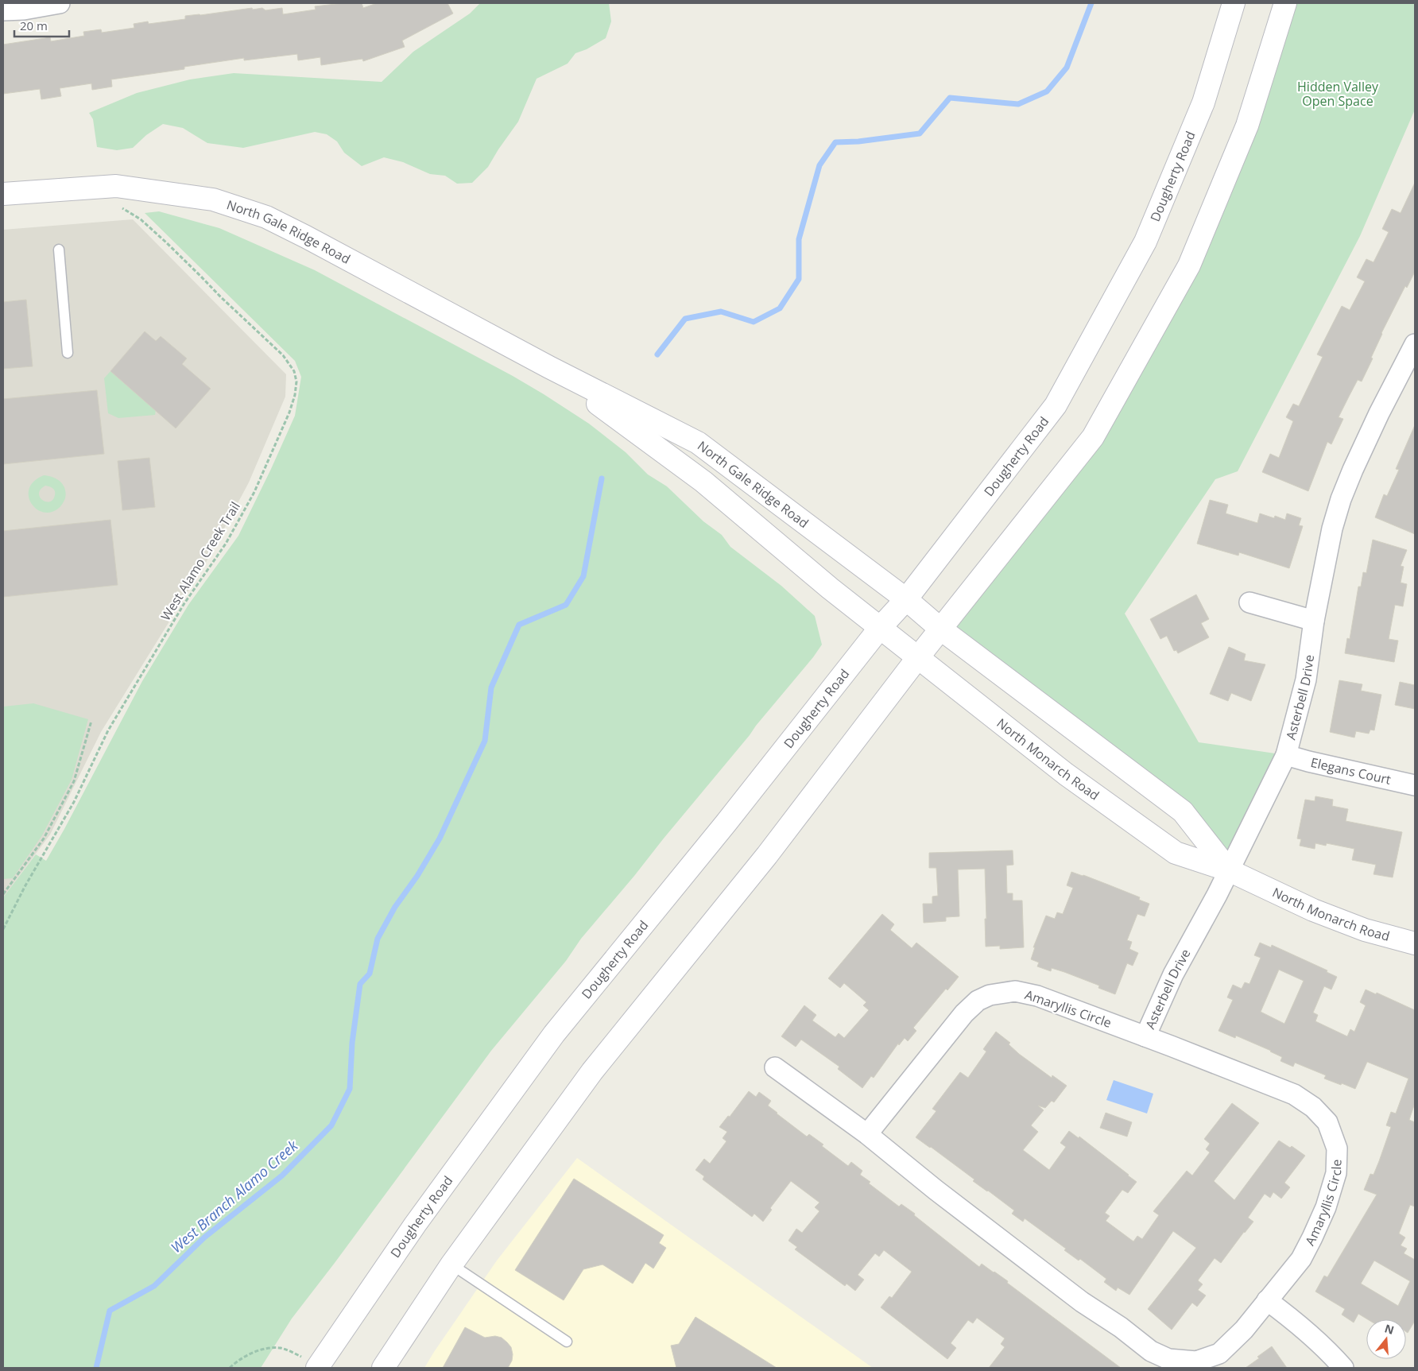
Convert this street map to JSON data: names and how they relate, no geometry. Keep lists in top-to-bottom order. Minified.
{"streets":{"main road":["Dougherty Road","North Gale Ridge Road","North Monarch Road"],"street":["Asterbell Drive","Elegans Court","Amaryllis Circle"],"path":["West Alamo Creek Trail"]},"crossings":[["Dougherty Road","North Gale Ridge Road"],["Dougherty Road","North Monarch Road"],["North Gale Ridge Road","North Monarch Road"],["Asterbell Drive","North Monarch Road"],["Asterbell Drive","Elegans Court"],["Asterbell Drive","Amaryllis Circle"]],"water":["West Branch Alamo Creek"],"parks":["Hidden Valley Open Space"],"scale_bar":"20 m","north":"top"}
